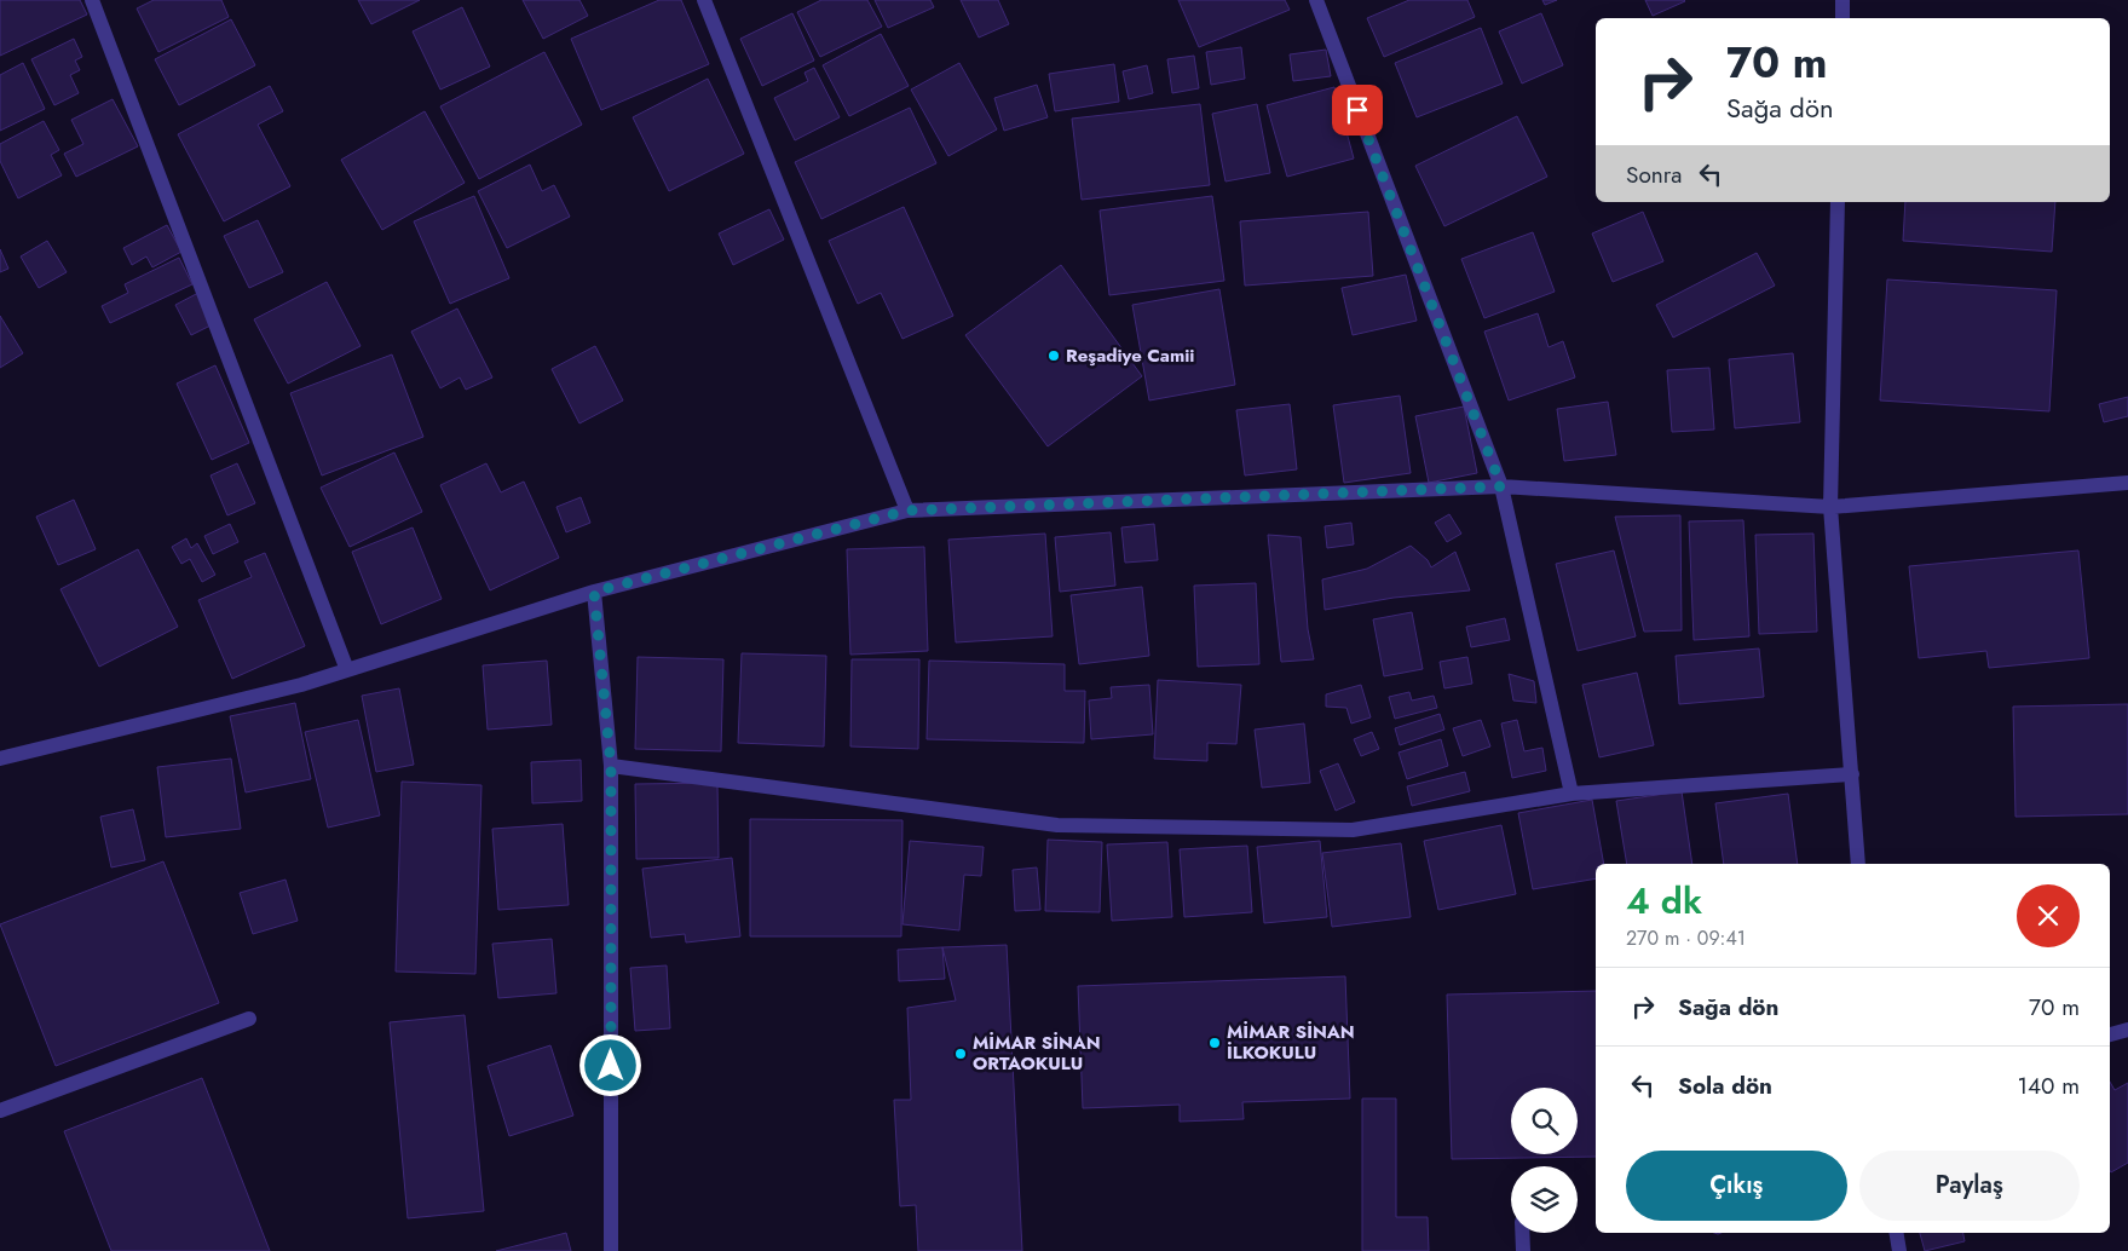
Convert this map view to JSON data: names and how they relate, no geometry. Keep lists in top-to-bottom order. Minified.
{"places":["Reşadiye Camii","MİMAR SİNAN İLKOKULU","MİMAR SİNAN ORTAOKULU"],"page":{"turn":["70 m","Sağa dön"],"then":"Sonra","heading":["4 dk","270 m · 09:41"],"list":[{"name":"Sağa dön","value":"70 m"},{"name":"Sola dön","value":"140 m"}],"buttons":["Çıkış","Paylaş"]}}
